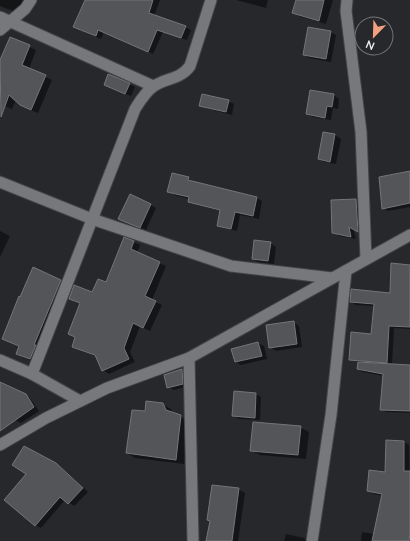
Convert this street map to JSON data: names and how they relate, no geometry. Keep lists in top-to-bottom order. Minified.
{"north":"bottom left"}
